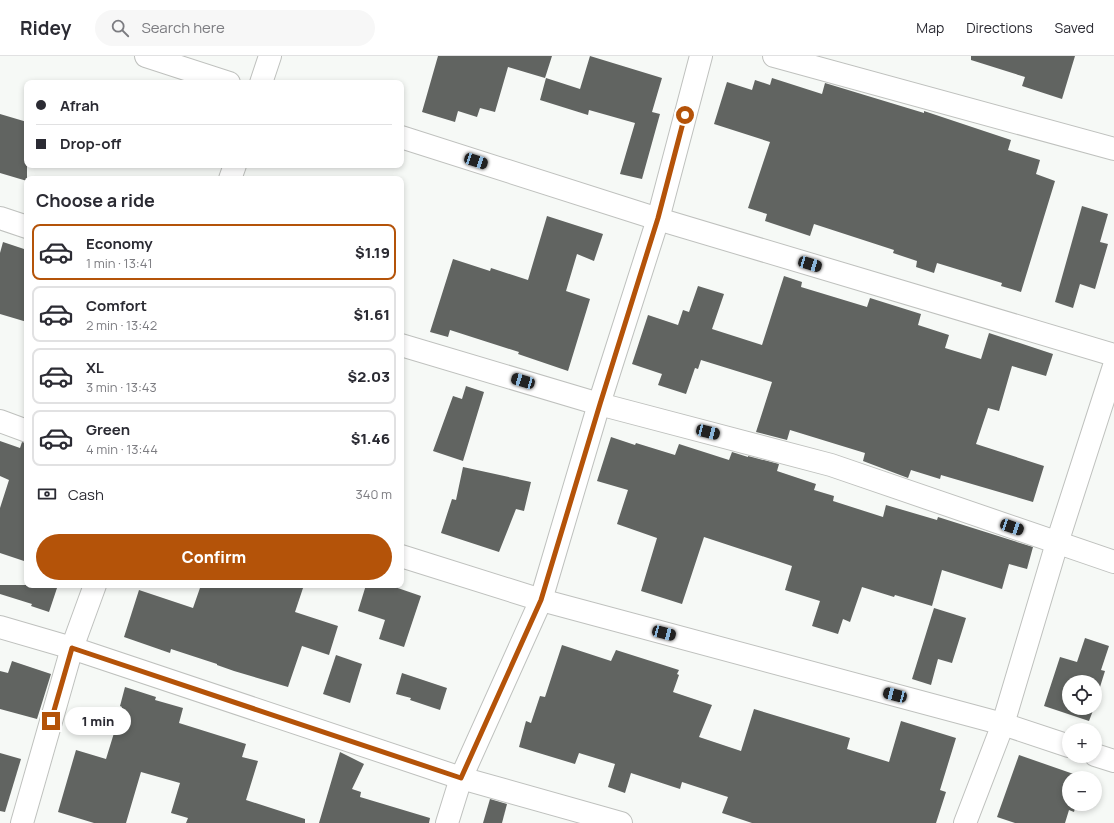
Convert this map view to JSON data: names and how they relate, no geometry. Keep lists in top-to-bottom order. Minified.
{"page":{"header":"Ridey","search":"Search here","nav":["Map","Directions","Saved"],"banner":["Afrah","Drop-off"],"heading":"Choose a ride","list":[{"name":"Economy","note":"1 min · 13:41","value":"$1.19"},{"name":"Comfort","note":"2 min · 13:42","value":"$1.61"},{"name":"XL","note":"3 min · 13:43","value":"$2.03"},{"name":"Green","note":"4 min · 13:44","value":"$1.46"}],"pay":["Cash","340 m"],"buttons":"Confirm","map_buttons":["+","−"],"bubble":"1 min"}}
